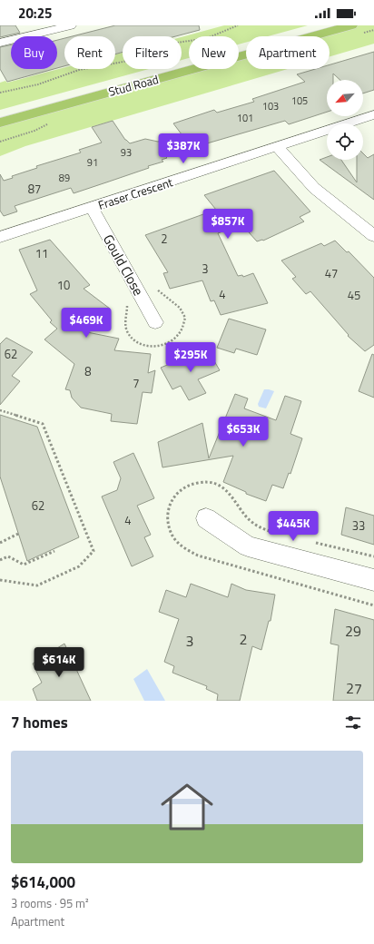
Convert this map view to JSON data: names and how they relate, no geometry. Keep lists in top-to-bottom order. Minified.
{"streets":{"highway":["Stud Road"],"street":["Fraser Crescent","Gould Close"]},"crossings":[["Fraser Crescent","Gould Close"]],"house_numbers":["105","103","101","93","91","89","87","2","11","3","47","10","4","45","62","8","7","62","4","33","29","2","3","27"],"north":"bottom left","page":{"status":"20:25","chip":["Buy","Rent","Filters","New","Apartment"],"price":["$387K","$857K","$469K","$295K","$653K","$445K","$614K"],"heading":"7 homes","list":[{"name":"$614,000","note":"3 rooms · 95 m² · Apartment"}]}}
